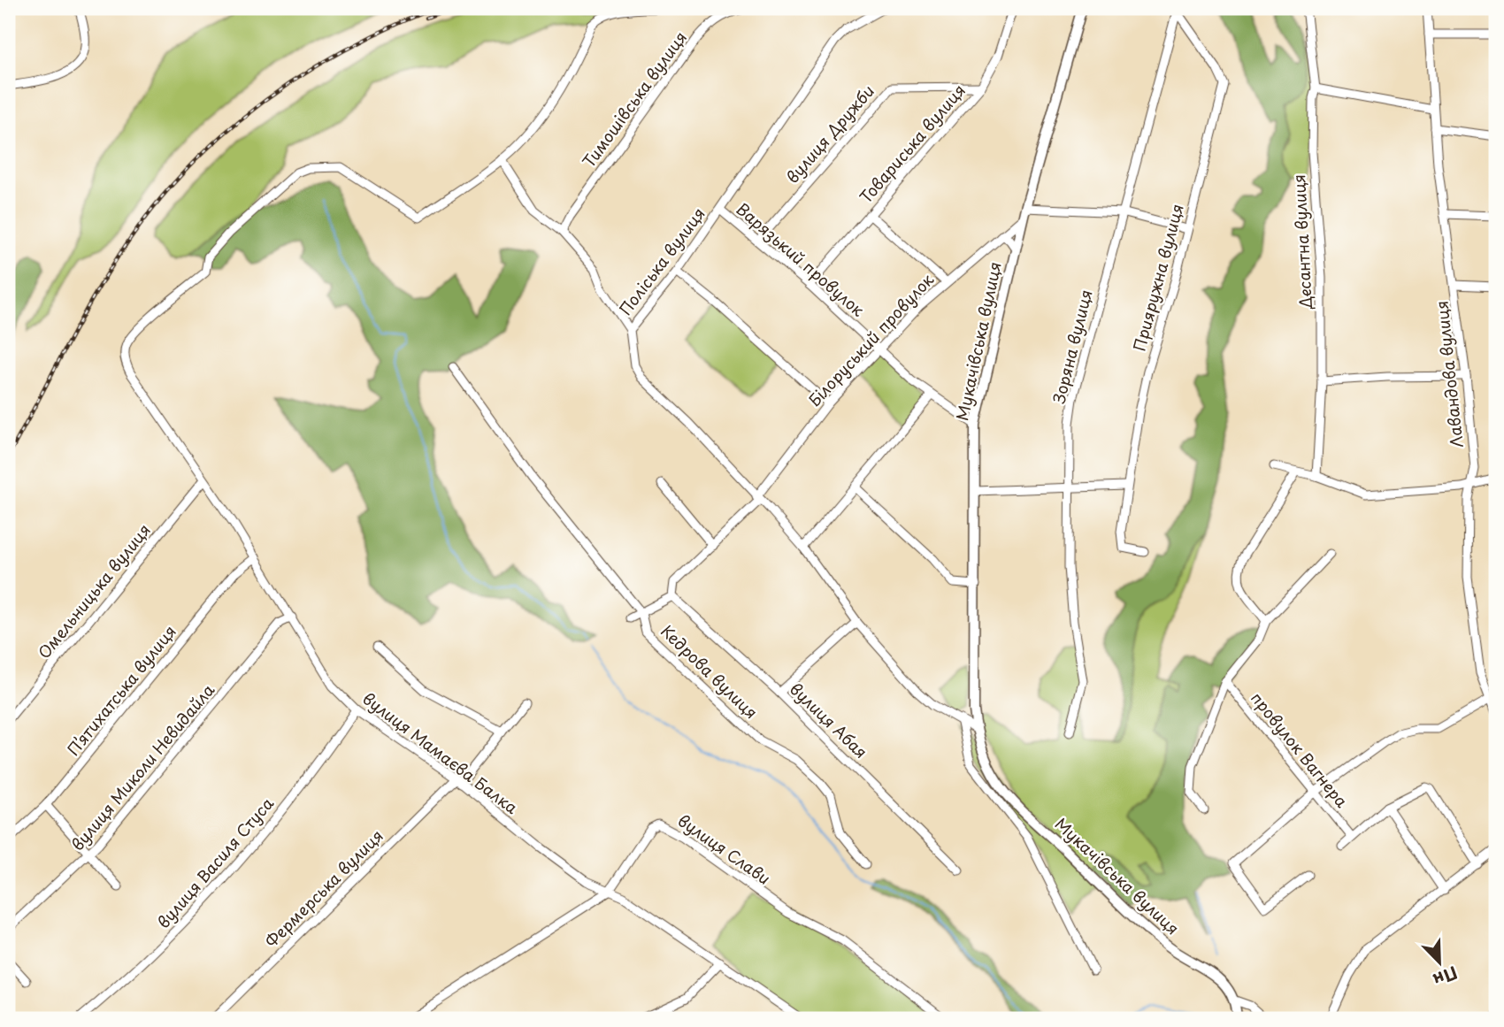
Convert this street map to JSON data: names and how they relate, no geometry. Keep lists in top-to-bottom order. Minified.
{"streets":{"street":["Тимошівська вулиця","вулиця Дружби","Товариська вулиця","Десантна вулиця","Варязький провулок","Поліська вулиця","Прияружна вулиця","Білоруський провулок","Мукачівська вулиця","Зоряна вулиця","Лавандова вулиця","Омельницька вулиця","Кедрова вулиця","Пʼятихатська вулиця","вулиця Абая","провулок Вагнера","вулиця Мамаєва Балка","вулиця Миколи Невидайла","вулиця Слави","вулиця Василя Стуса","Фермерська вулиця"]},"crossings":[["вулиця Дружби","Товариська вулиця"],["вулиця Дружби","Варязький провулок"],["Товариська вулиця","Варязький провулок"],["Варязький провулок","Поліська вулиця"],["Варязький провулок","Білоруський провулок"],["Варязький провулок","Мукачівська вулиця"],["Поліська вулиця","Білоруський провулок"],["Прияружна вулиця","Зоряна вулиця"],["Білоруський провулок","Мукачівська вулиця"],["Білоруський провулок","вулиця Абая"],["Омельницька вулиця","вулиця Мамаєва Балка"],["Пʼятихатська вулиця","вулиця Мамаєва Балка"],["вулиця Мамаєва Балка","вулиця Миколи Невидайла"],["вулиця Мамаєва Балка","вулиця Слави"],["вулиця Мамаєва Балка","вулиця Василя Стуса"],["вулиця Мамаєва Балка","Фермерська вулиця"]],"north":"bottom right"}
